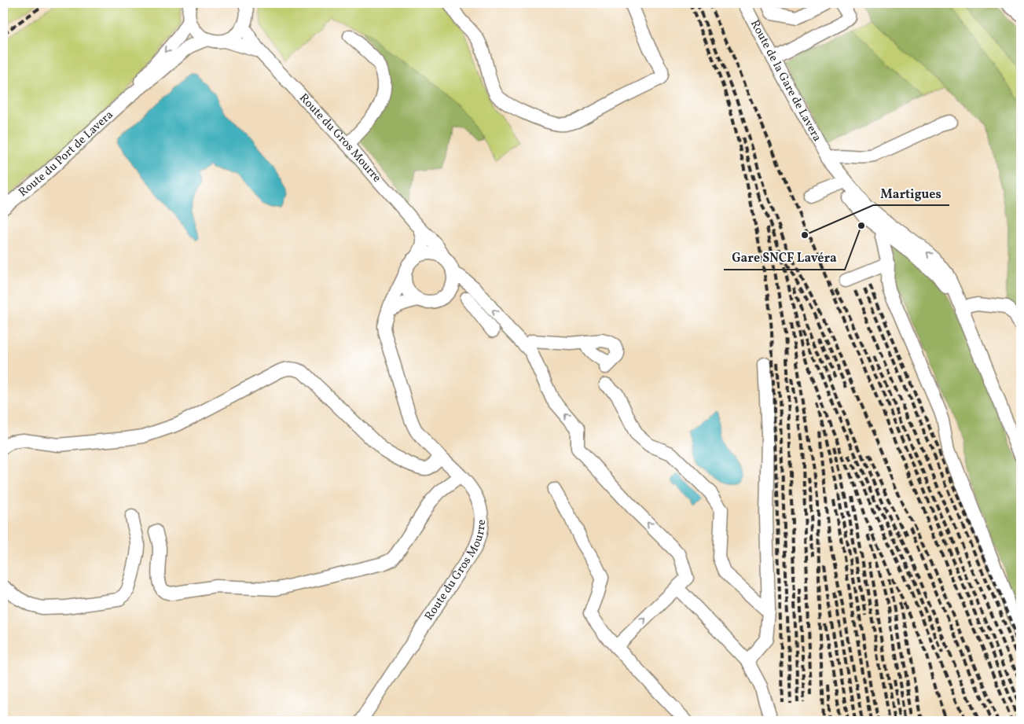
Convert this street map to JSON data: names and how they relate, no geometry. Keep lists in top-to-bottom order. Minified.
{"streets":{"street":["Route de la Gare de Lavera","Route du Gros Mourre","Route du Port de Lavera"]},"places":["Gare SNCF Lavéra","Martigues"]}
